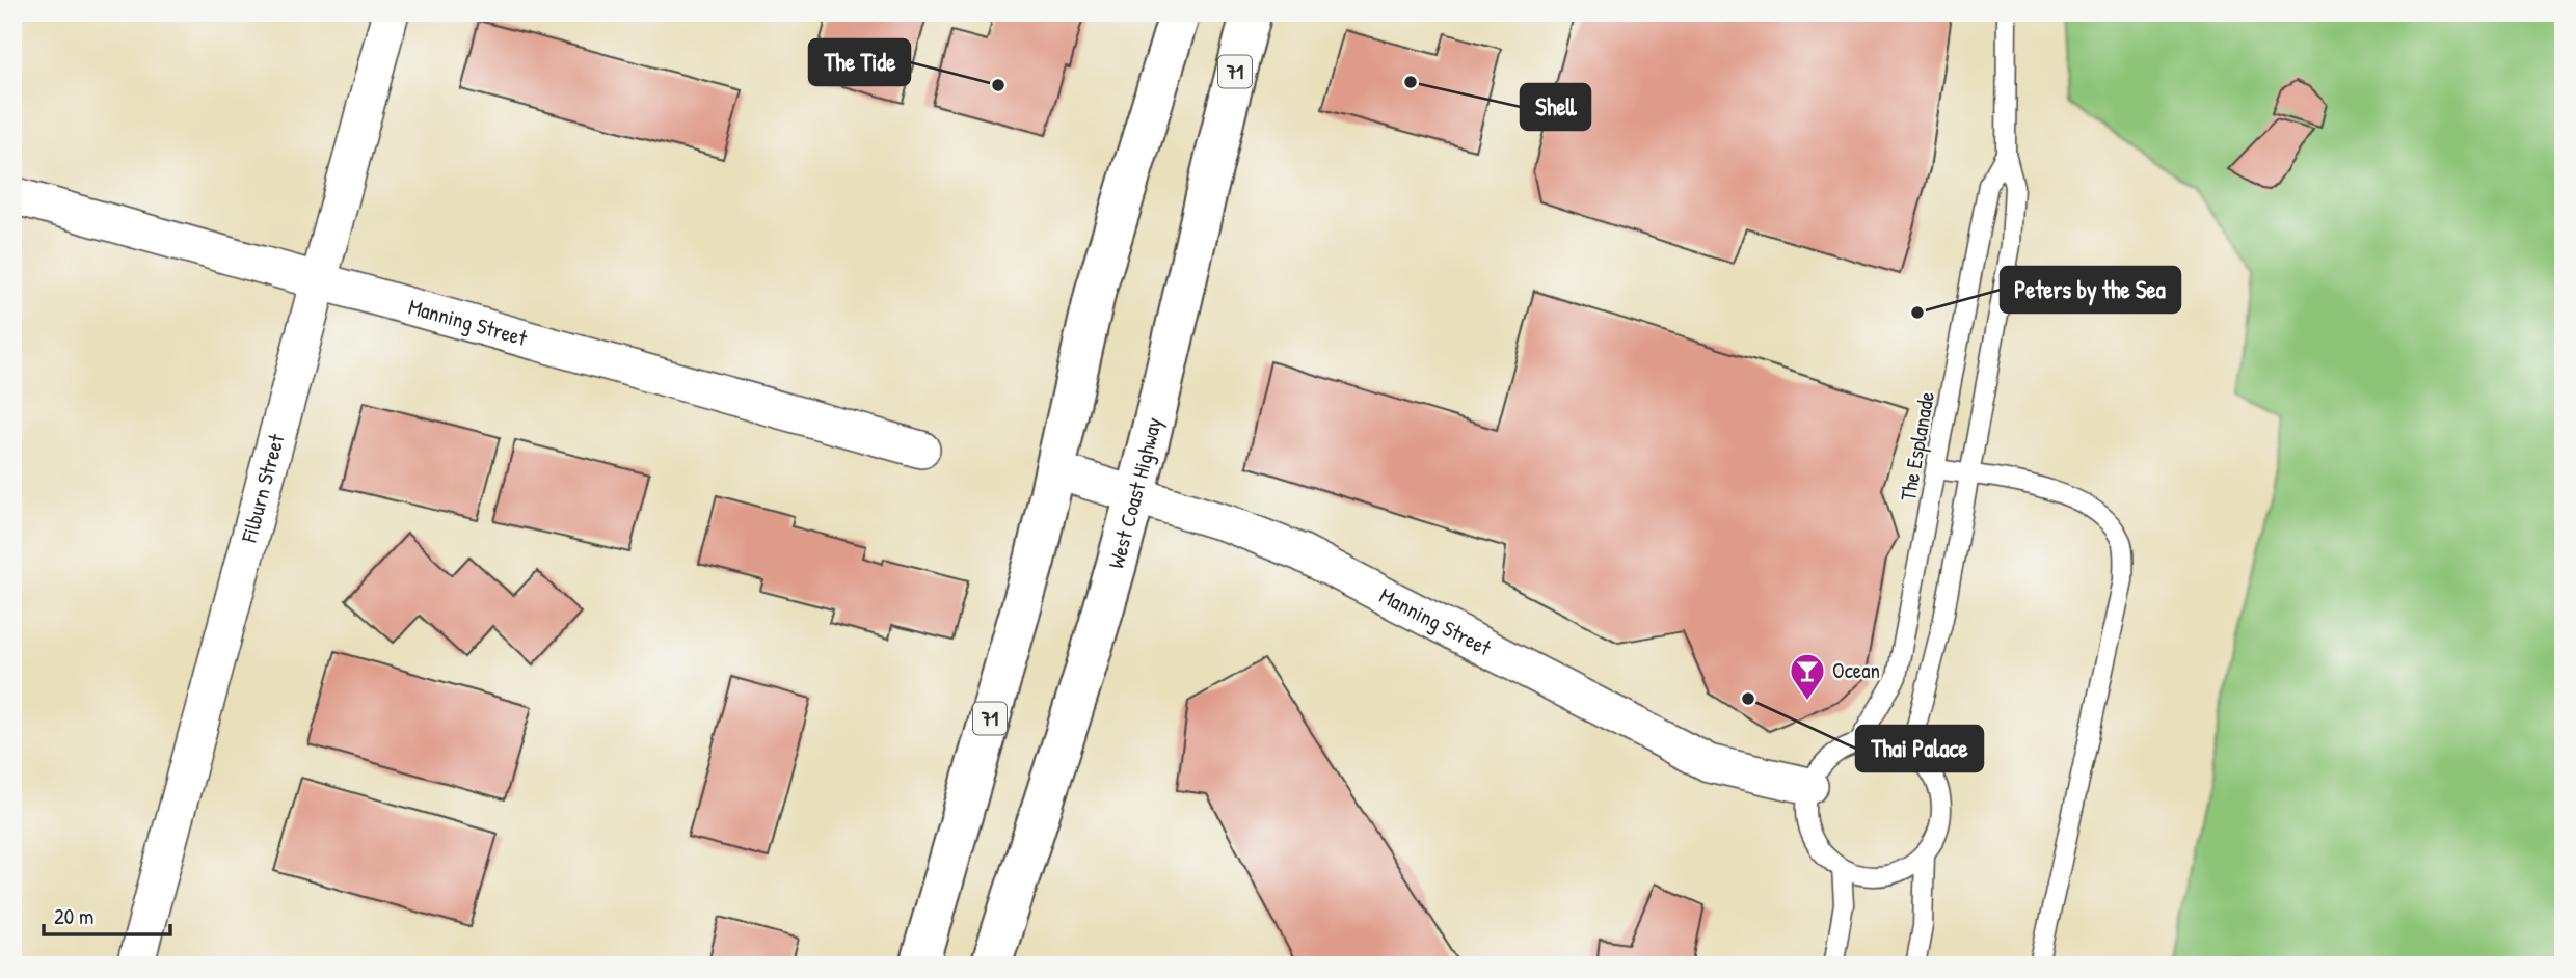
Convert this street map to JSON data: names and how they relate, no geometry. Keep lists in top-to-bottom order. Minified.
{"streets":{"highway":["71","West Coast Highway"],"street":["Manning Street","Filburn Street"],"lane":["The Esplanade"]},"crossings":[["71","Manning Street"],["Manning Street","The Esplanade"],["Manning Street","Filburn Street"],["Manning Street","West Coast Highway"]],"places":{"other":["Shell","The Tide","Peters by the Sea","Thai Palace"],"bar":["Ocean"]},"scale_bar":"20 m"}
